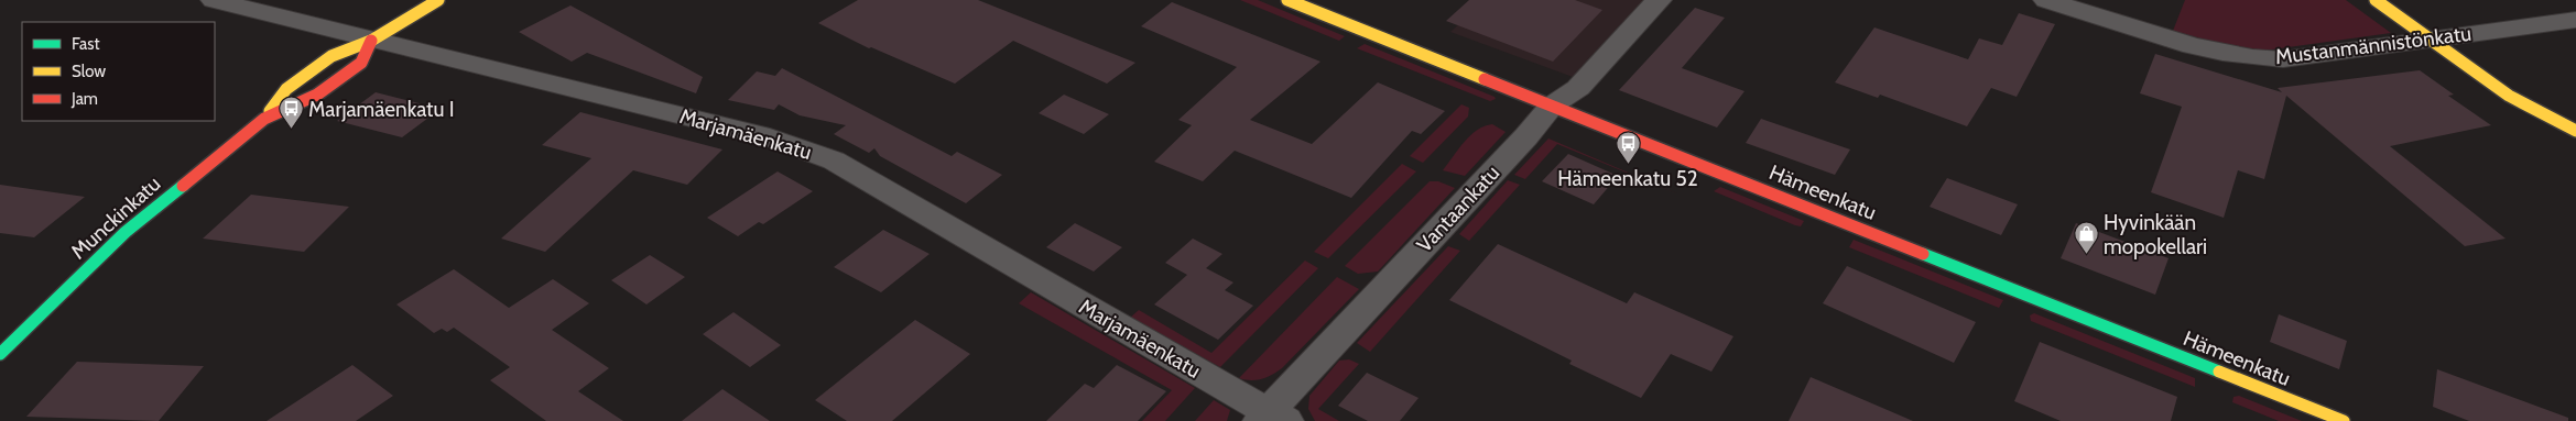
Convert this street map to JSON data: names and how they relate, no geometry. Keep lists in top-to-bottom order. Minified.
{"streets":{"main road":["Hämeenkatu","Munckinkatu"],"street":["Mustanmännistönkatu","Marjamäenkatu","Vantaankatu"]},"crossings":[["Marjamäenkatu","Vantaankatu"],["Marjamäenkatu","Munckinkatu"],["Hämeenkatu","Vantaankatu"]],"places":{"bus stop":["Marjamäenkatu I","Hämeenkatu 52"],"shop":["Hyvinkään mopokellari"]},"legend":["Fast","Slow","Jam"]}
